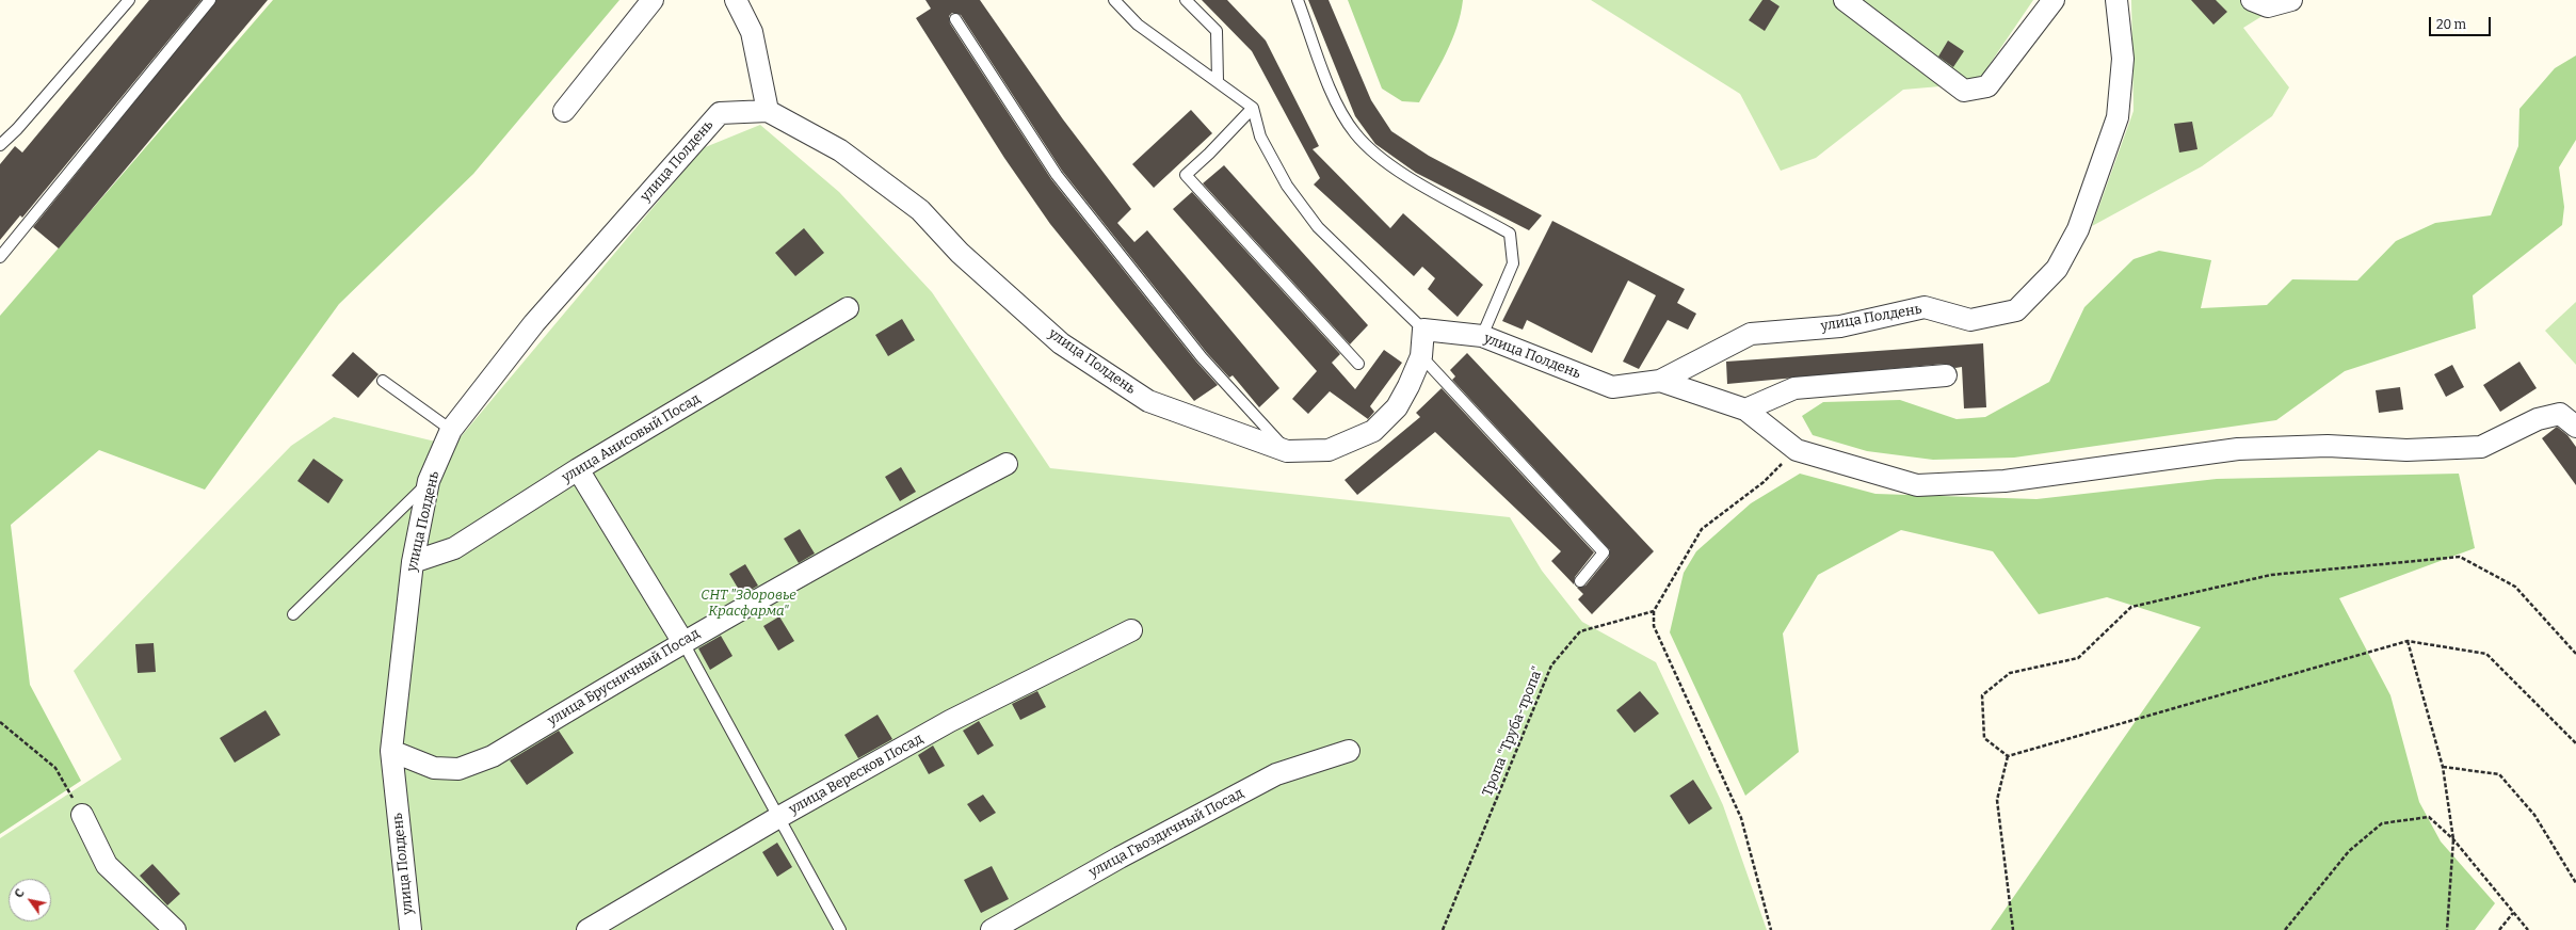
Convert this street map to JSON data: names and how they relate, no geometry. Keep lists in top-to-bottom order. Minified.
{"streets":{"street":["улица Полдень","улица Анисовый Посад","улица Брусничный Посад","улица Вересков Посад","улица Гвоздичный Посад"],"path":["Тропа \"Труба-тропа\""]},"crossings":[["улица Полдень","улица Анисовый Посад"],["улица Полдень","улица Брусничный Посад"]],"parks":["СНТ \"Здоровье Красфарма\""],"scale_bar":"20 m","north":"top left"}
